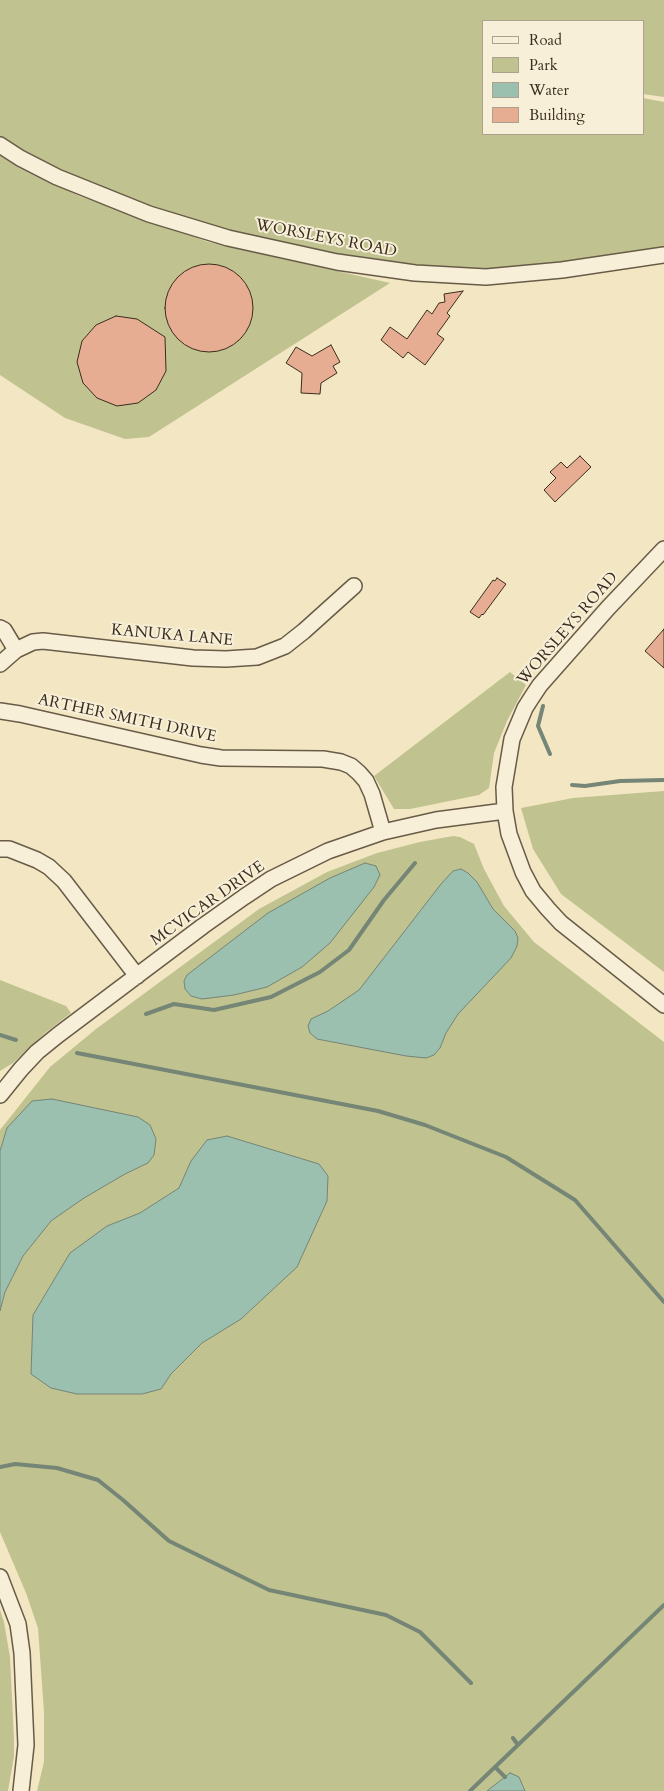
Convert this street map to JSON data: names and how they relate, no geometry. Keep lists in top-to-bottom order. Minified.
{"streets":{"street":["WORSLEYS ROAD","KANUKA LANE","ARTHER SMITH DRIVE","MCVICAR DRIVE"]},"crossings":[["WORSLEYS ROAD","MCVICAR DRIVE"],["ARTHER SMITH DRIVE","MCVICAR DRIVE"]],"legend":["Road","Park","Water","Building"]}
